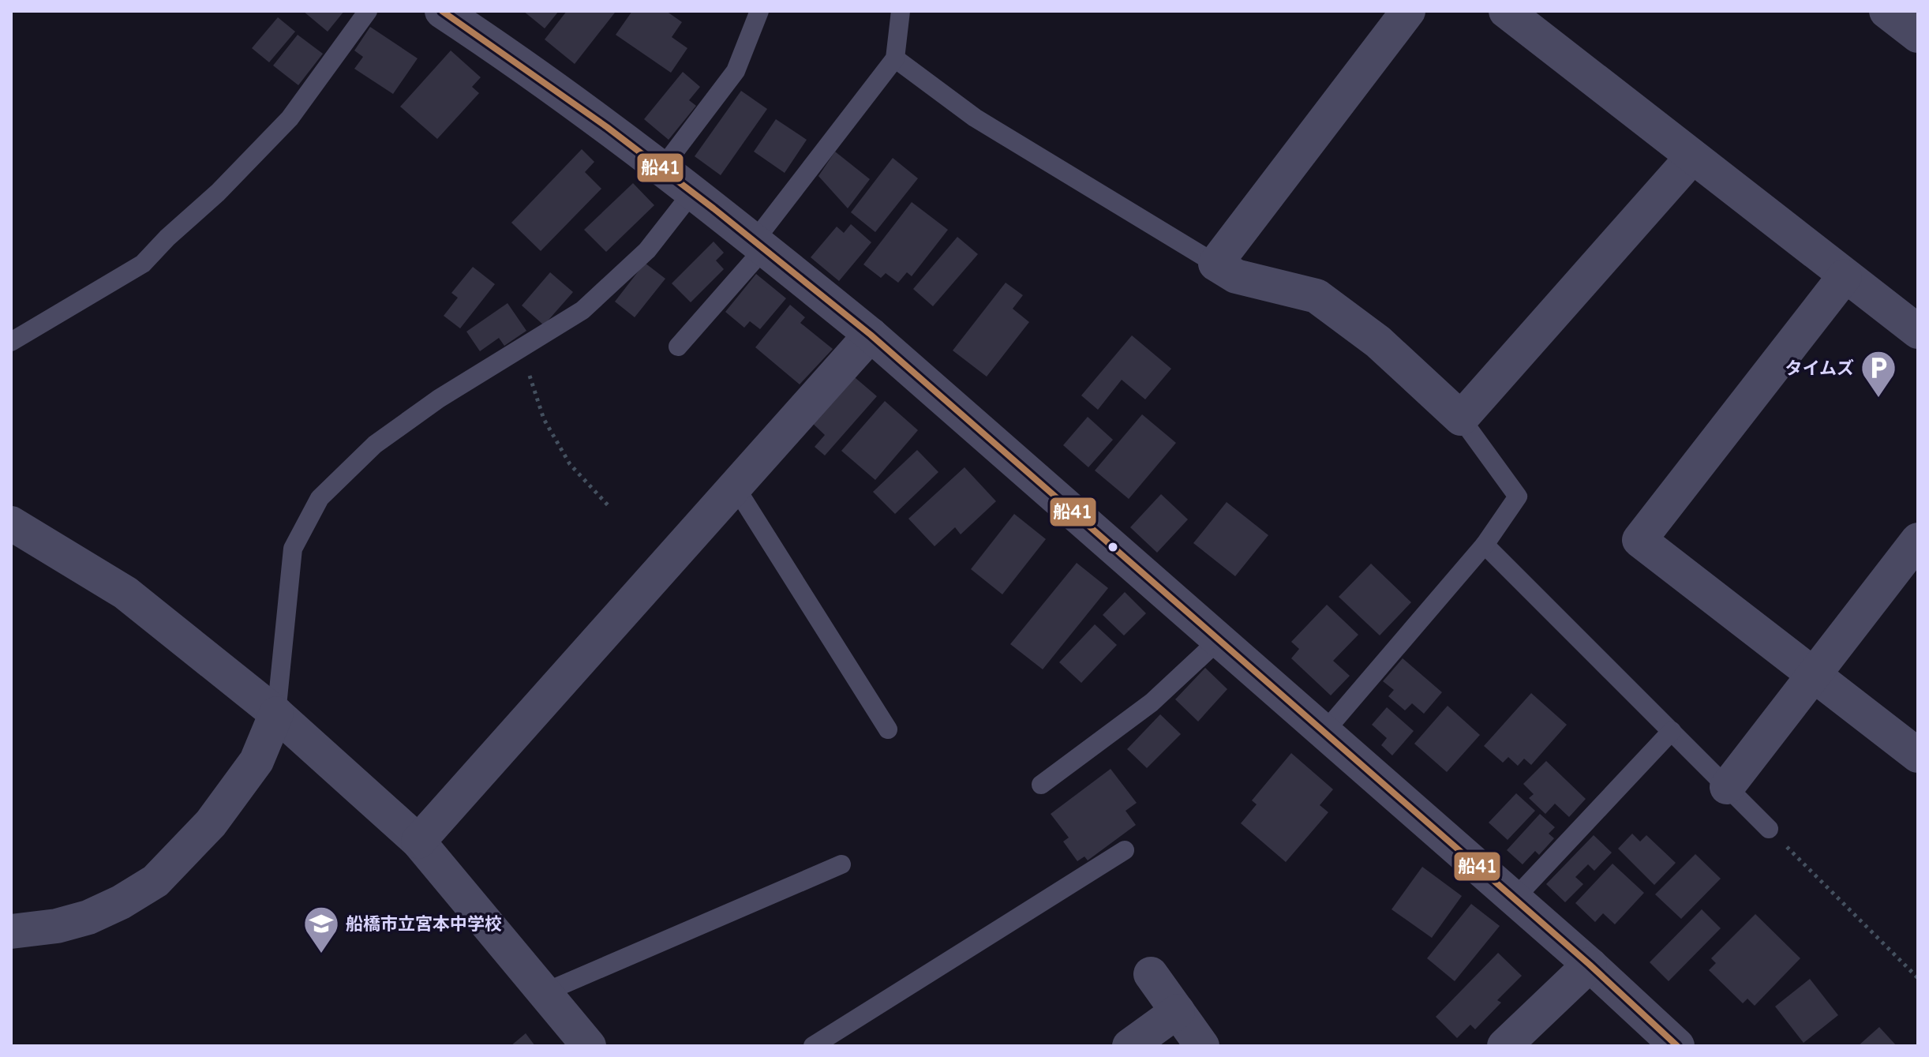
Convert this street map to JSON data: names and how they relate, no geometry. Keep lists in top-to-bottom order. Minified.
{"places":{"parking":["タイムズ"],"school or university":["船橋市立宮本中学校"]},"lines":["transit line 船41"]}
